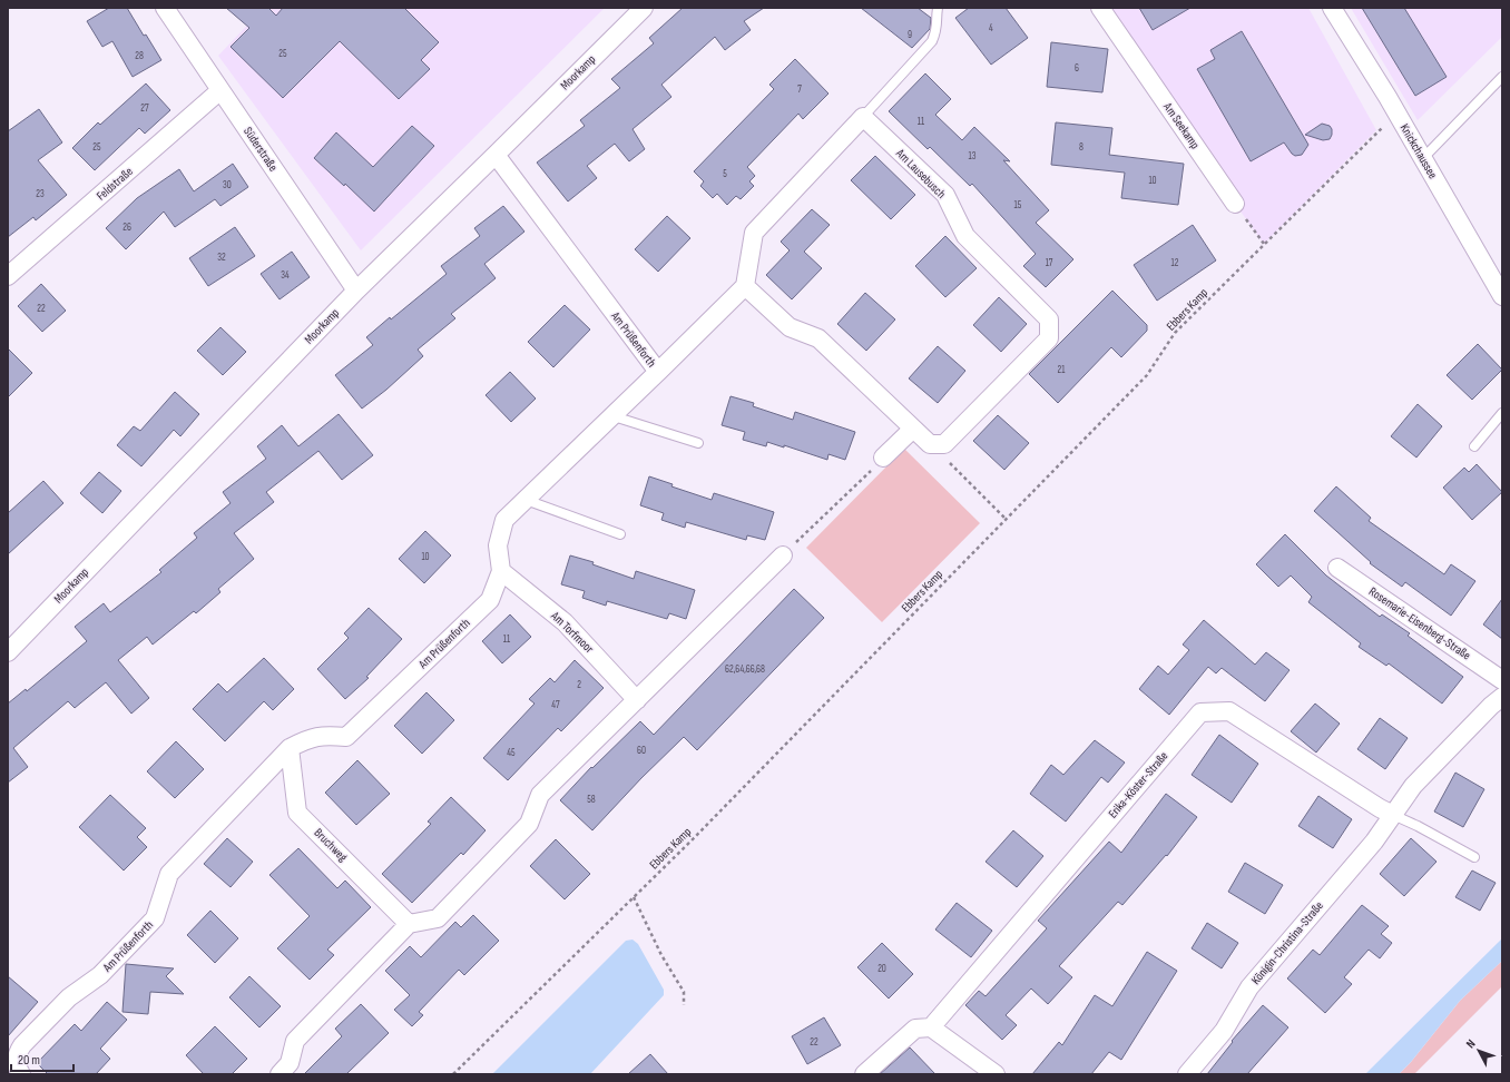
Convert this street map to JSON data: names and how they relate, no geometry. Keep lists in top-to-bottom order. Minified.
{"streets":{"street":["Moorkamp","Am Seekamp","Süderstraße","Knickchaussee","Am Lausebusch","Feldstraße","Am Prüßenforth","Rosemarie-Eisenberg-Straße","Am Torfmoor","Erika-Köster-Straße","Bruchweg","Königin-Christina-Straße"],"path":["Ebbers Kamp"]},"crossings":[["Moorkamp","Süderstraße"],["Moorkamp","Am Prüßenforth"],["Süderstraße","Feldstraße"],["Knickchaussee","Ebbers Kamp"],["Am Prüßenforth","Am Torfmoor"],["Am Prüßenforth","Bruchweg"],["Erika-Köster-Straße","Königin-Christina-Straße"]],"house_numbers":["4","9","25","28","6","7","27","11","25","8","13","5","10","30","23","15","26","32","17","12","34","22","21","10","11","62,64,66,68","2","47","60","45","58","20","22"],"scale_bar":"20 m","north":"top left"}
